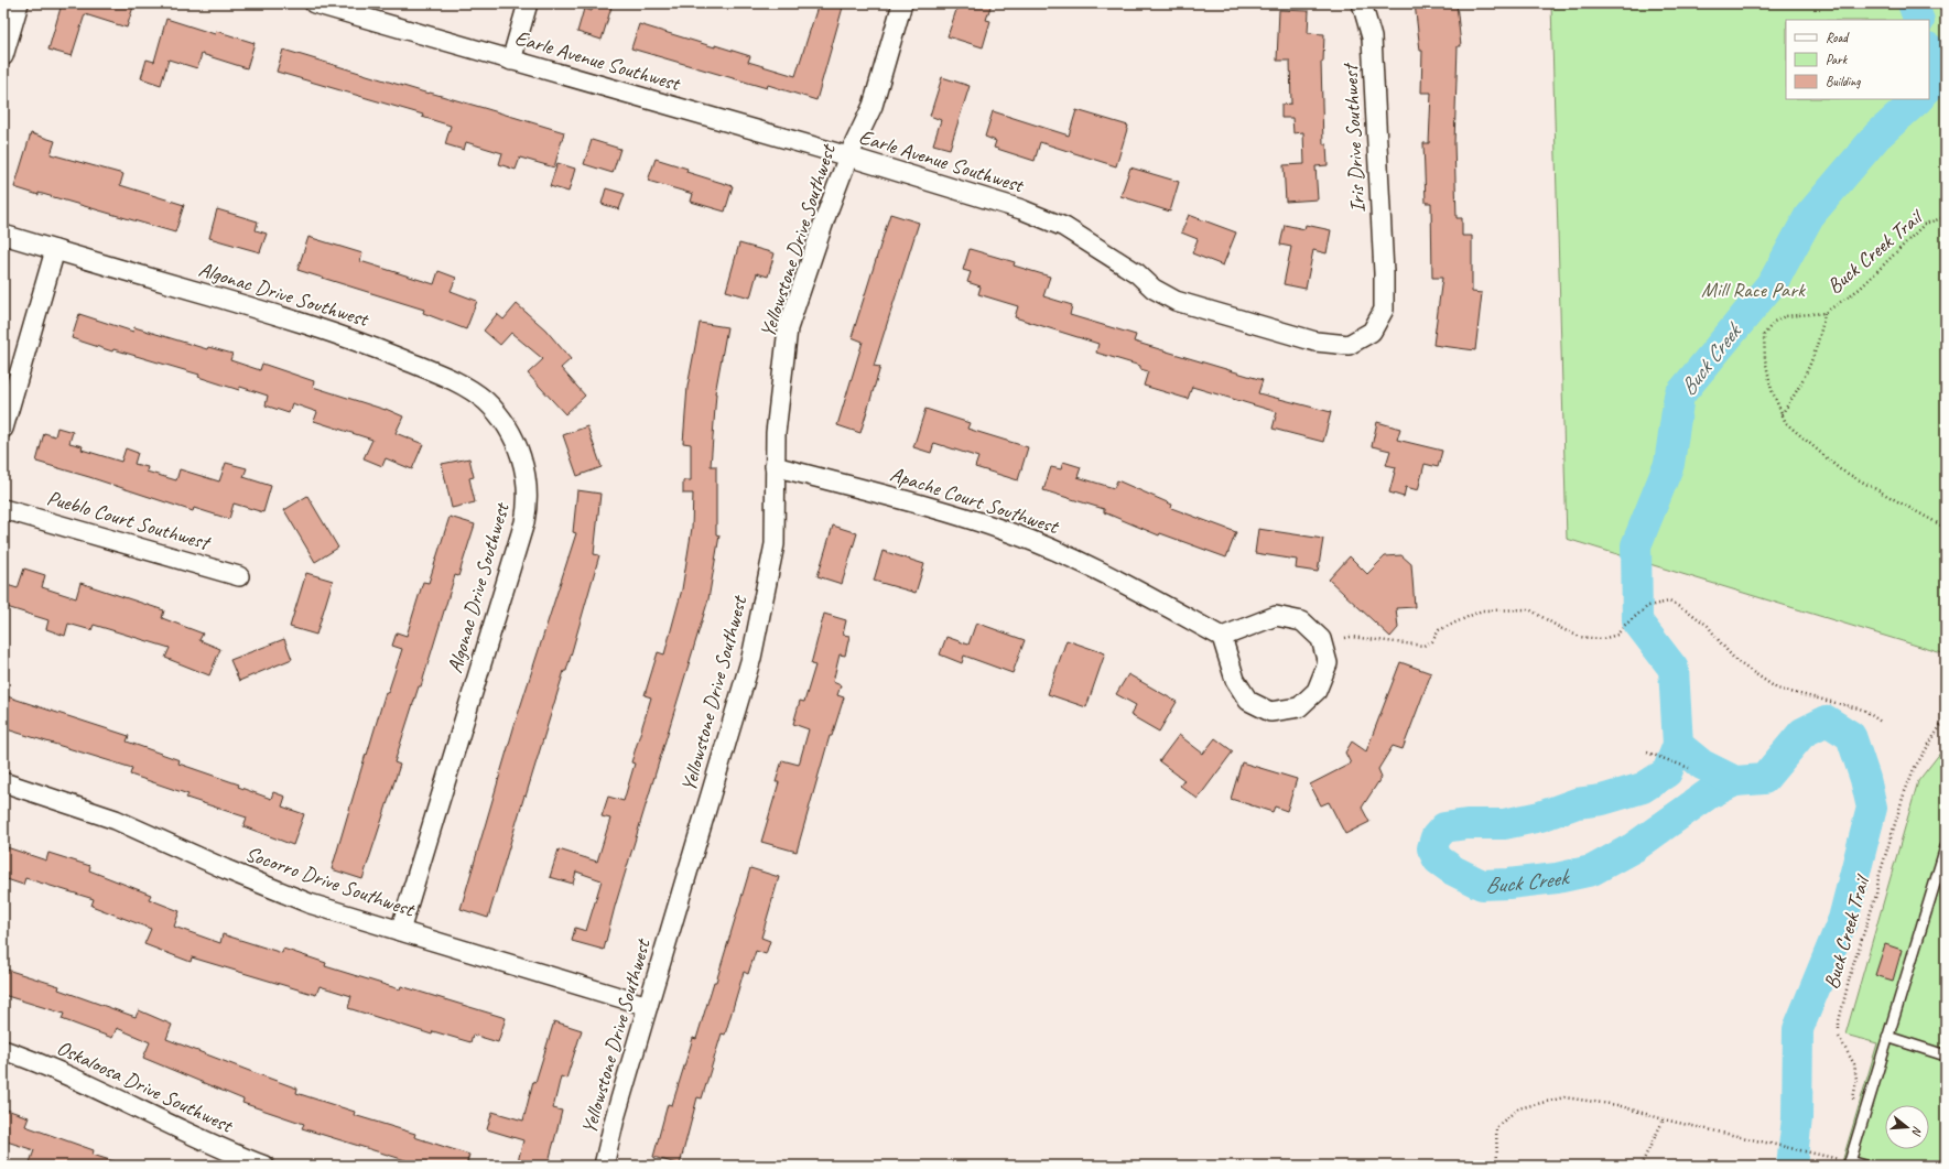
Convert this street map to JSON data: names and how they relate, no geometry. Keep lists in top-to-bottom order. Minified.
{"streets":{"street":["Earle Avenue Southwest","Iris Drive Southwest","Yellowstone Drive Southwest","Algonac Drive Southwest","Apache Court Southwest","Pueblo Court Southwest","Socorro Drive Southwest","Oskaloosa Drive Southwest"],"path":["Buck Creek Trail"]},"crossings":[["Earle Avenue Southwest","Iris Drive Southwest"],["Earle Avenue Southwest","Yellowstone Drive Southwest"],["Yellowstone Drive Southwest","Apache Court Southwest"],["Yellowstone Drive Southwest","Socorro Drive Southwest"],["Algonac Drive Southwest","Socorro Drive Southwest"]],"water":["Buck Creek"],"parks":["Mill Race Park"],"legend":["Road","Park","Building"],"north":"right"}
